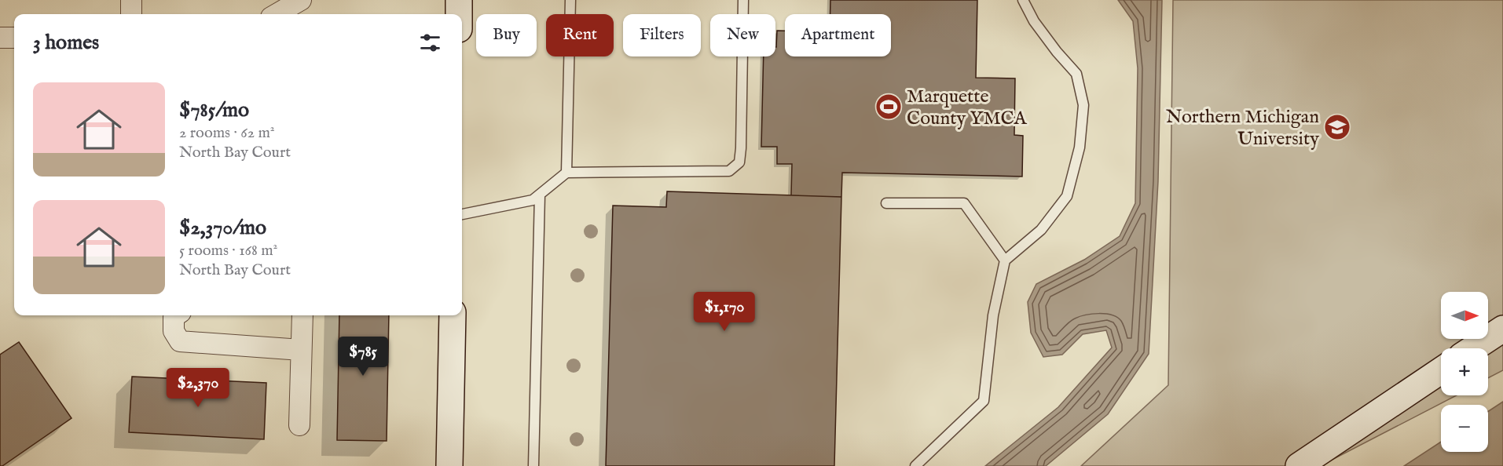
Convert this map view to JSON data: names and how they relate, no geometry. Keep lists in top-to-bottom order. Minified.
{"places":{"sports":["Marquette County YMCA"],"school or university":["Northern Michigan University"]},"north":"right","page":{"chip":["Buy","Rent","Filters","New","Apartment"],"heading":"3 homes","list":[{"name":"$785/mo","note":"2 rooms · 62 m² · North Bay Court"},{"name":"$2,370/mo","note":"5 rooms · 168 m² · North Bay Court"}],"map_buttons":["+","−"],"price":["$1,170","$785","$2,370"]}}
